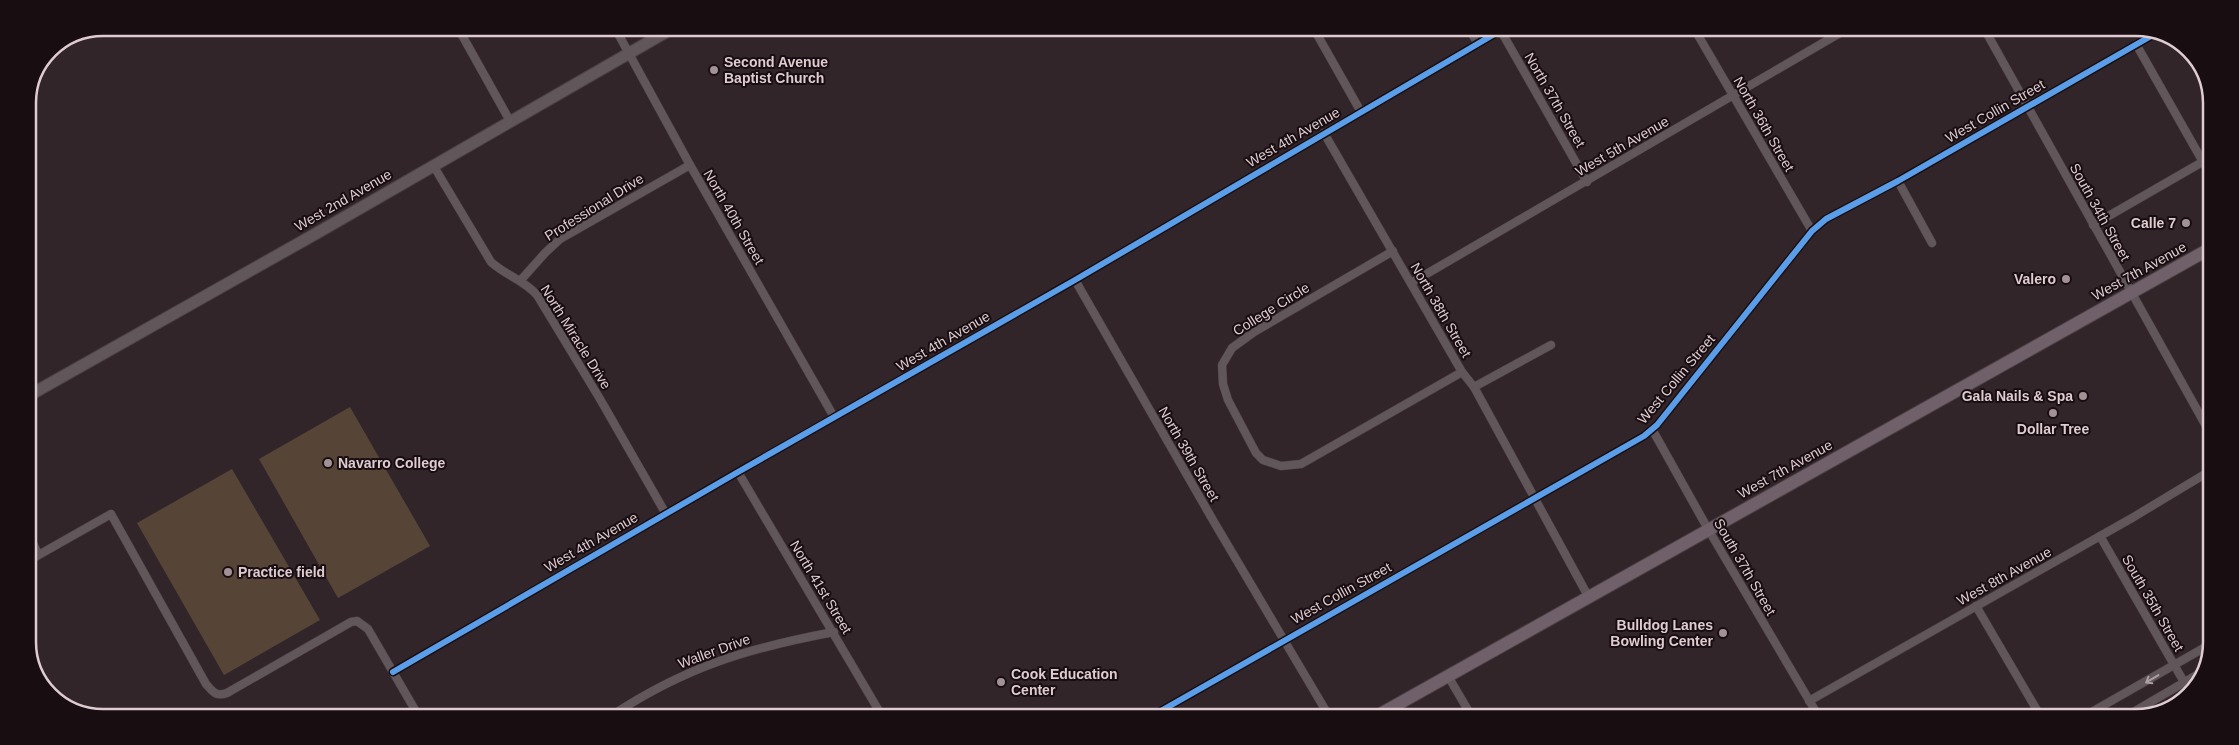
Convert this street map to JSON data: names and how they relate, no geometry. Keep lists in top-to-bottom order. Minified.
{"streets":{"main road":["West 7th Avenue"],"street":["North 37th Street","West Collin Street","North 36th Street","West 4th Avenue","West 5th Avenue","West 2nd Avenue","Professional Drive","South 34th Street","North 40th Street","College Circle","North 38th Street","North Miracle Drive","North 39th Street","South 37th Street","West 8th Avenue","North 41st Street","South 35th Street","Waller Drive"]},"crossings":[["North 37th Street","West 5th Avenue"],["West Collin Street","North 36th Street"],["West Collin Street","South 34th Street"],["West Collin Street","North 38th Street"],["West Collin Street","North 39th Street"],["West Collin Street","South 37th Street"],["North 36th Street","West 5th Avenue"],["West 4th Avenue","North 40th Street"],["West 4th Avenue","North 38th Street"],["West 4th Avenue","North Miracle Drive"],["West 4th Avenue","North 39th Street"],["West 4th Avenue","North 41st Street"],["West 5th Avenue","North 38th Street"],["West 2nd Avenue","North 40th Street"],["West 2nd Avenue","North Miracle Drive"],["Professional Drive","North 40th Street"],["Professional Drive","North Miracle Drive"],["South 34th Street","West 7th Avenue"],["West 7th Avenue","North 38th Street"],["West 7th Avenue","South 37th Street"],["College Circle","North 38th Street"],["South 37th Street","West 8th Avenue"],["West 8th Avenue","South 35th Street"],["North 41st Street","Waller Drive"]],"places":["Second Avenue Baptist Church","Calle 7","Valero","Gala Nails & Spa","Dollar Tree","Navarro College","Practice field","Bulldog Lanes Bowling Center","Cook Education Center"]}
